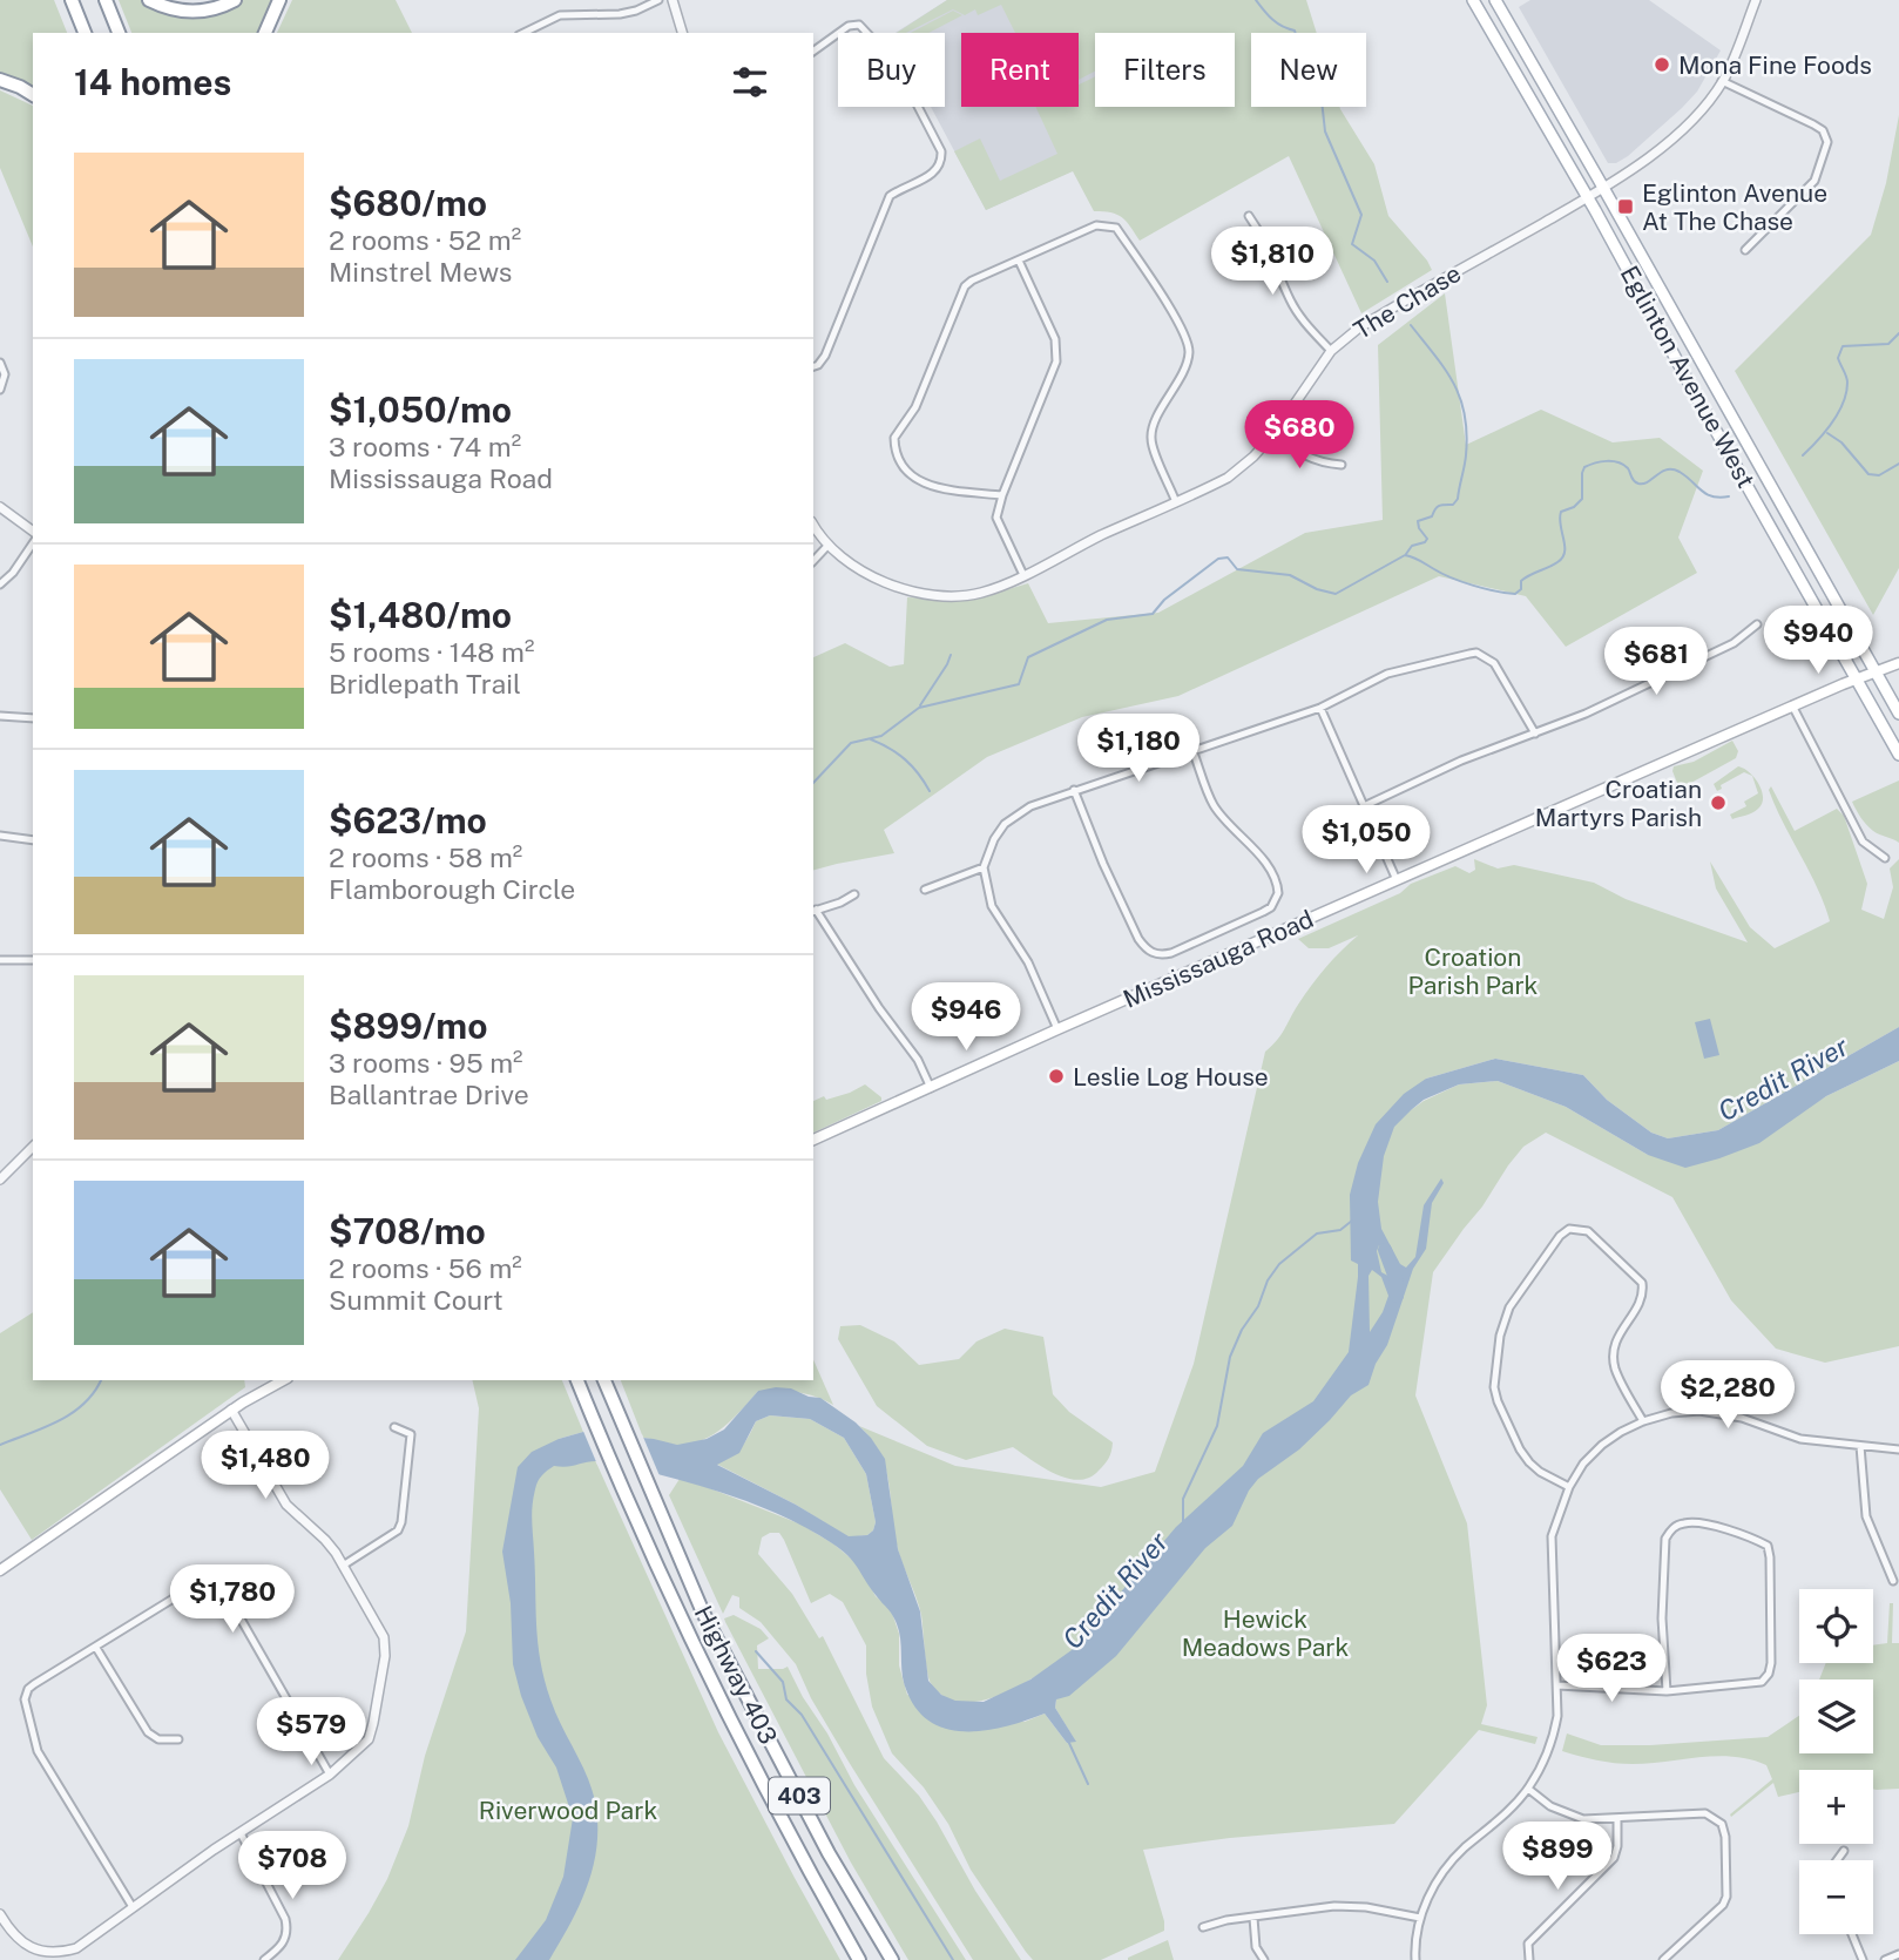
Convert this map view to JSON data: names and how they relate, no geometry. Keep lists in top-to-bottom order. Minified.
{"streets":{"highway":["Highway 403","403"],"main road":["Eglinton Avenue West","Mississauga Road"],"street":["The Chase"]},"crossings":[["The Chase","Eglinton Avenue West"],["Eglinton Avenue West","Mississauga Road"]],"water":["Credit River"],"parks":["Croation Parish Park","Hewick Meadows Park","Riverwood Park"],"places":{"other":["Mona Fine Foods","Croatian Martyrs Parish","Leslie Log House"],"transit":["Eglinton Avenue At The Chase"]},"page":{"chip":["Buy","Rent","Filters","New"],"heading":"14 homes","list":[{"name":"$680/mo","note":"2 rooms · 52 m² · Minstrel Mews"},{"name":"$1,050/mo","note":"3 rooms · 74 m² · Mississauga Road"},{"name":"$1,480/mo","note":"5 rooms · 148 m² · Bridlepath Trail"},{"name":"$623/mo","note":"2 rooms · 58 m² · Flamborough Circle"},{"name":"$899/mo","note":"3 rooms · 95 m² · Ballantrae Drive"},{"name":"$708/mo","note":"2 rooms · 56 m² · Summit Court"}],"price":["$1,810","$680","$940","$681","$1,180","$1,050","$946","$2,280","$1,480","$1,780","$623","$579","$899","$708"],"map_buttons":["+","−"]}}
